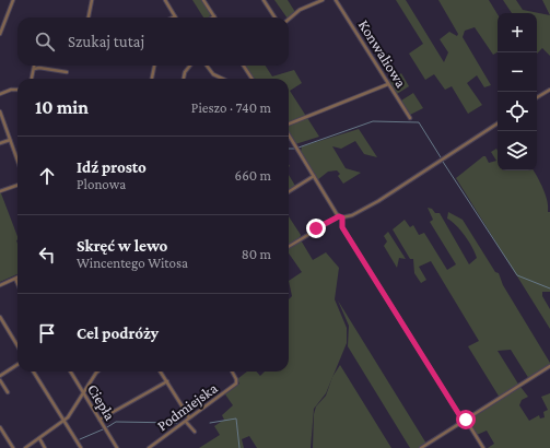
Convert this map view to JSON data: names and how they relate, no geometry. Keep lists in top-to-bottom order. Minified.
{"streets":{"street":["Konwaliowa","Ciepła","Podmiejska"]},"page":{"map_buttons":["+","−"],"search":"Szukaj tutaj","heading":["10 min","Pieszo · 740 m"],"list":[["Idź prosto","Plonowa","660 m"],["Skręć w lewo","Wincentego Witosa","80 m"],"Cel podróży"]}}
